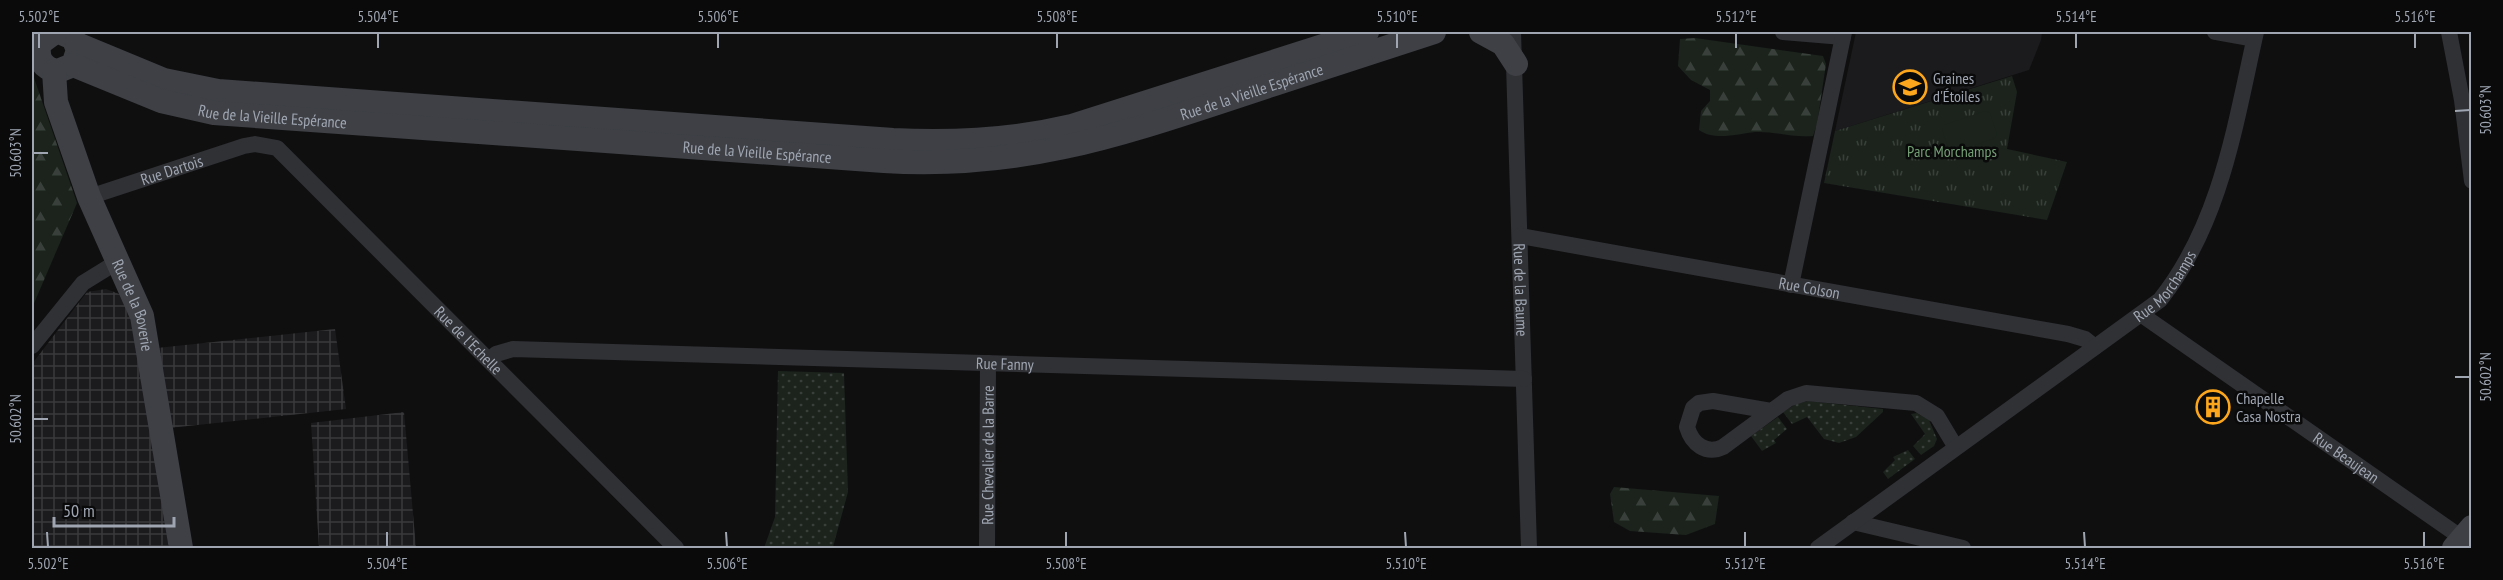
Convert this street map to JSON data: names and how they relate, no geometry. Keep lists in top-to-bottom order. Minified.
{"streets":{"street":["Rue de la Vieille Espérance","Rue Dartois","Rue Morchamps","Rue Colson","Rue de la Baume","Rue de la Boverie","Rue de l'Echelle","Rue Fanny","Rue Chevalier de la Barre","Rue Beaujean"]},"crossings":[["Rue de la Vieille Espérance","Rue de la Boverie"],["Rue Dartois","Rue de la Boverie"],["Rue Dartois","Rue de l'Echelle"],["Rue Morchamps","Rue Colson"],["Rue Morchamps","Rue Beaujean"],["Rue Colson","Rue de la Baume"],["Rue de la Baume","Rue Fanny"],["Rue de l'Echelle","Rue Fanny"],["Rue Fanny","Rue Chevalier de la Barre"]],"parks":["Parc Morchamps"],"places":{"school or university":["Graines d'Étoiles"],"building":["Chapelle Casa Nostra"]},"scale_bar":"50 m","coordinates":["5.502°E","5.504°E","5.506°E","5.508°E","5.510°E","5.512°E","5.514°E","5.516°E","50.603°N","50.602°N"]}
